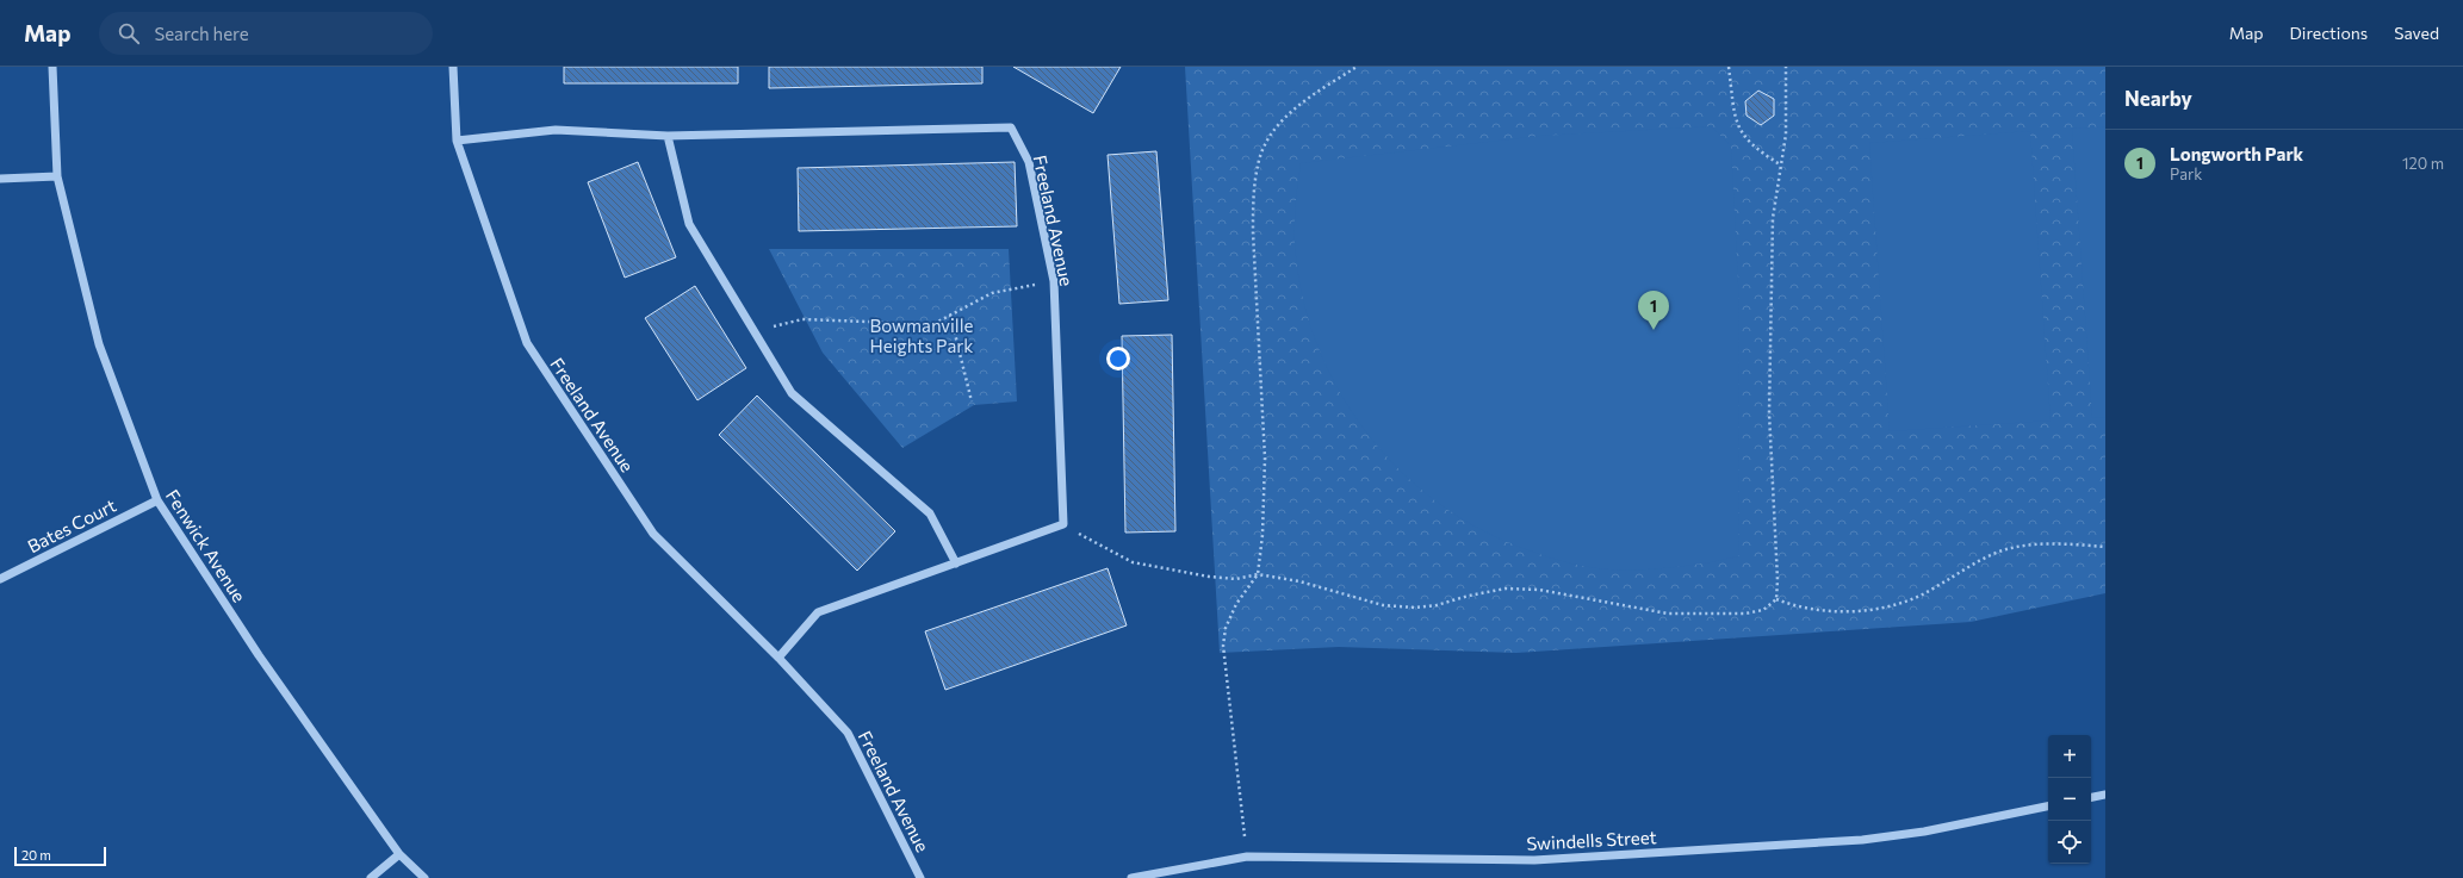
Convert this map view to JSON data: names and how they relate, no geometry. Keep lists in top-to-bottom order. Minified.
{"streets":{"street":["Freeland Avenue","Bates Court","Fenwick Avenue","Swindells Street"]},"crossings":[["Bates Court","Fenwick Avenue"]],"parks":["Bowmanville Heights Park"],"scale_bar":"20 m","page":{"header":"Map","search":"Search here","nav":["Map","Directions","Saved"],"heading":"Nearby","list":[{"mark":"1","name":"Longworth Park","note":"Park","value":"120 m"}],"pins":"1","map_buttons":["+","−"],"scale":"20 m"}}
